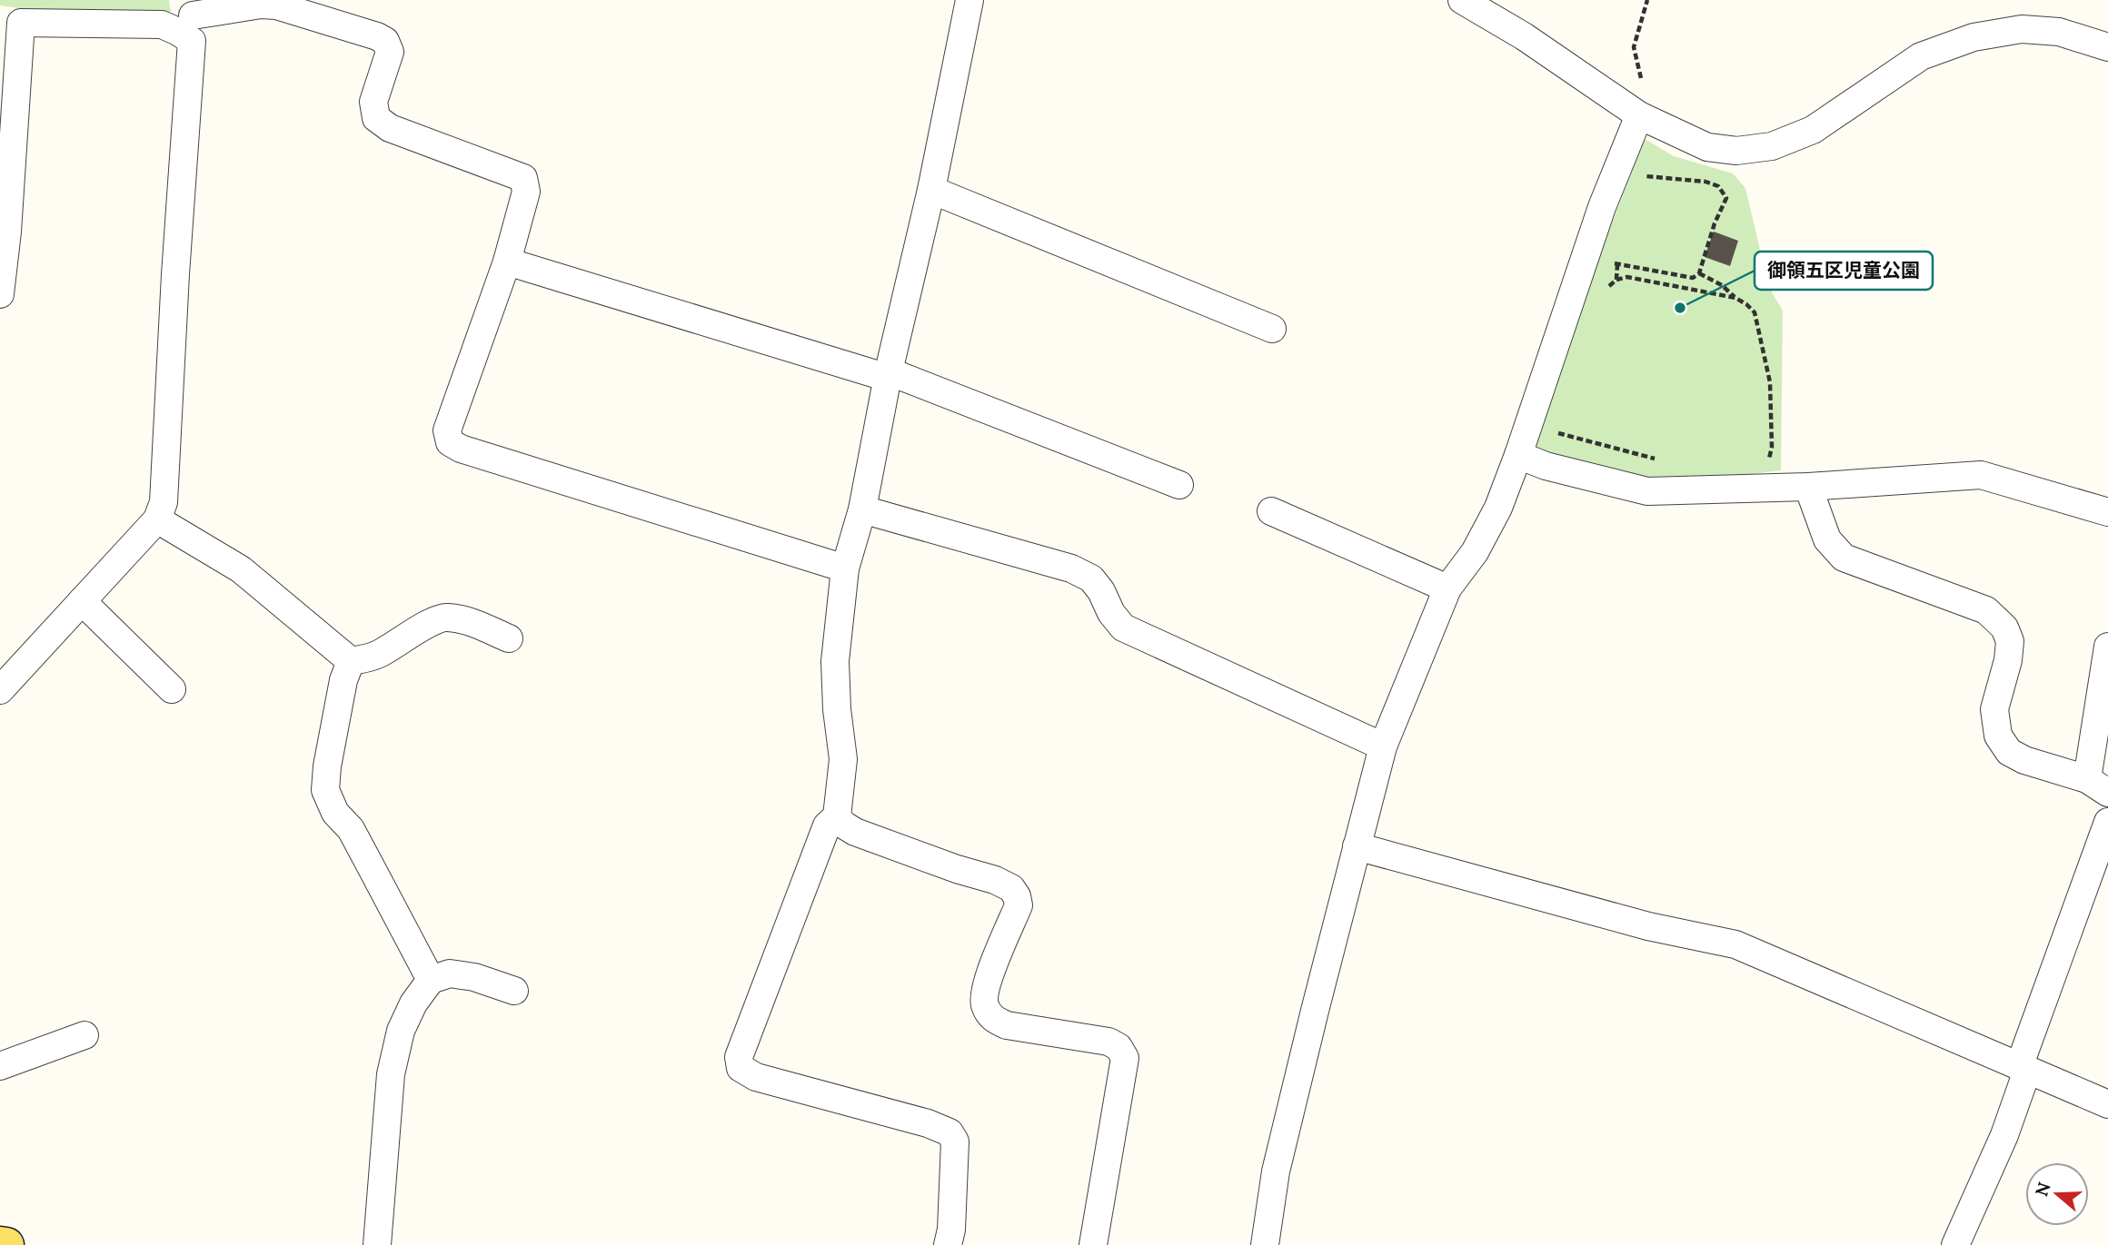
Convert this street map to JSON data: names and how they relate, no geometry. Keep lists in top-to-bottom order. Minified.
{"places":["御領五区児童公園"],"north":"left"}
